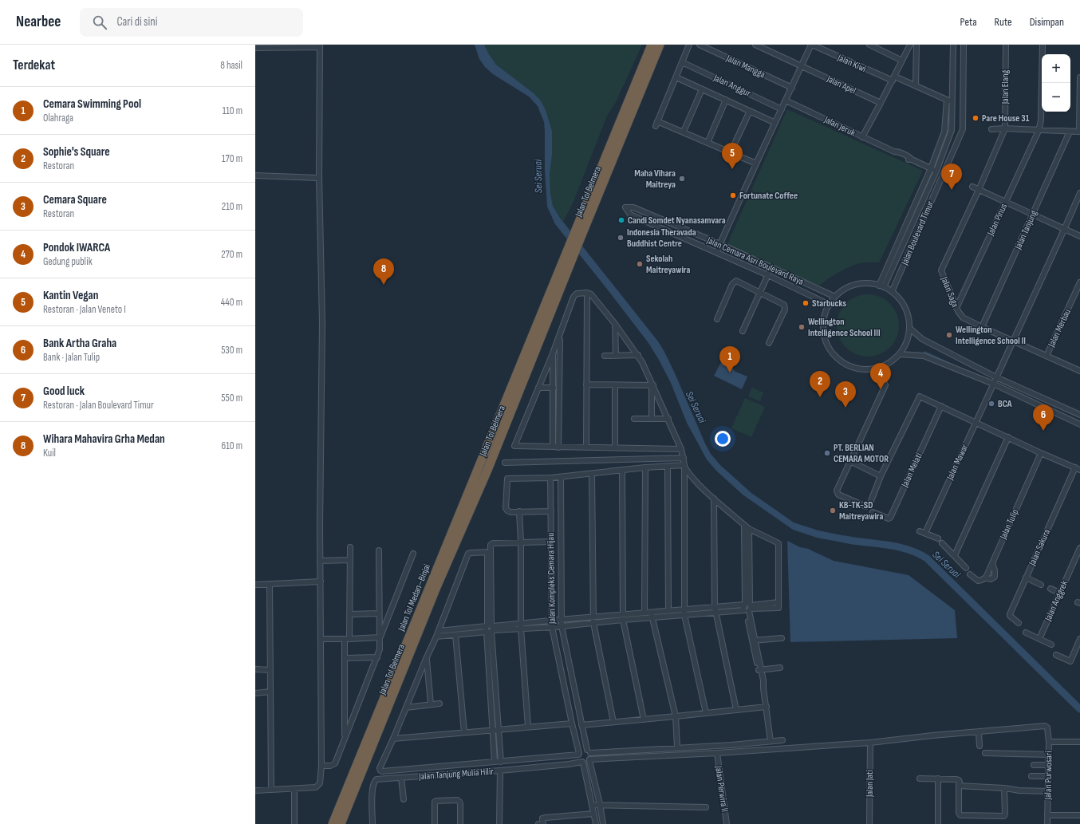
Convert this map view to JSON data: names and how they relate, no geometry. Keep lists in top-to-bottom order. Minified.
{"streets":{"highway":["Jalan Tol Belmera","Jalan Tol Medan–Binjai"],"street":["Jalan Kiwi","Jalan Mangga","Jalan Apel","Jalan Anggur","Jalan Elang","Jalan Jeruk","Jalan Pinus","Jalan Tanjung","Jalan Boulevard Timur","Jalan Cemara Asri Boulevard Raya","Jalan Saga","Jalan Merbau","Jalan Mawar","Jalan Melati","Jalan Tulip","Jalan Sakura","Jalan Kompleks Cemara Hijau","Jalan Anggrek","Jalan Tanjung Mulia Hilir","Jalan Purwosari","Jalan Jati","Jalan Perwira II"]},"crossings":[["Jalan Kiwi","Jalan Boulevard Timur"],["Jalan Jeruk","Jalan Boulevard Timur"],["Jalan Tol Belmera","Jalan Tol Medan–Binjai"],["Jalan Pinus","Jalan Saga"],["Jalan Tanjung","Jalan Saga"],["Jalan Boulevard Timur","Jalan Cemara Asri Boulevard Raya"],["Jalan Saga","Jalan Merbau"],["Jalan Saga","Jalan Mawar"],["Jalan Kompleks Cemara Hijau","Jalan Tanjung Mulia Hilir"]],"water":["Sei Seruai"],"places":["Pare House 31","Maha Vihara Maitreya","Fortunate Coffee","Candi Somdet Nyanasamvara","Indonesia Theravada Buddhist Centre","Sekolah Maitreyawira","Starbucks","Wellington Intelligence School III","Wellington Intelligence School II","BCA","PT. BERLIAN CEMARA MOTOR","KB-TK-SD Maitreyawira"],"page":{"header":"Nearbee","search":"Cari di sini","nav":["Peta","Rute","Disimpan"],"heading":["Terdekat","8 hasil"],"map_buttons":["+","−"],"list":[{"mark":"1","name":"Cemara Swimming Pool","note":"Olahraga","value":"110 m"},{"mark":"2","name":"Sophie's Square","note":"Restoran","value":"170 m"},{"mark":"3","name":"Cemara Square","note":"Restoran","value":"210 m"},{"mark":"4","name":"Pondok IWARCA","note":"Gedung publik","value":"270 m"},{"mark":"5","name":"Kantin Vegan","note":"Restoran · Jalan Veneto I","value":"440 m"},{"mark":"6","name":"Bank Artha Graha","note":"Bank · Jalan Tulip","value":"530 m"},{"mark":"7","name":"Good luck","note":"Restoran · Jalan Boulevard Timur","value":"550 m"},{"mark":"8","name":"Wihara Mahavira Grha Medan","note":"Kuil","value":"610 m"}],"pins":["5","7","8","1","4","2","3","6"]}}
